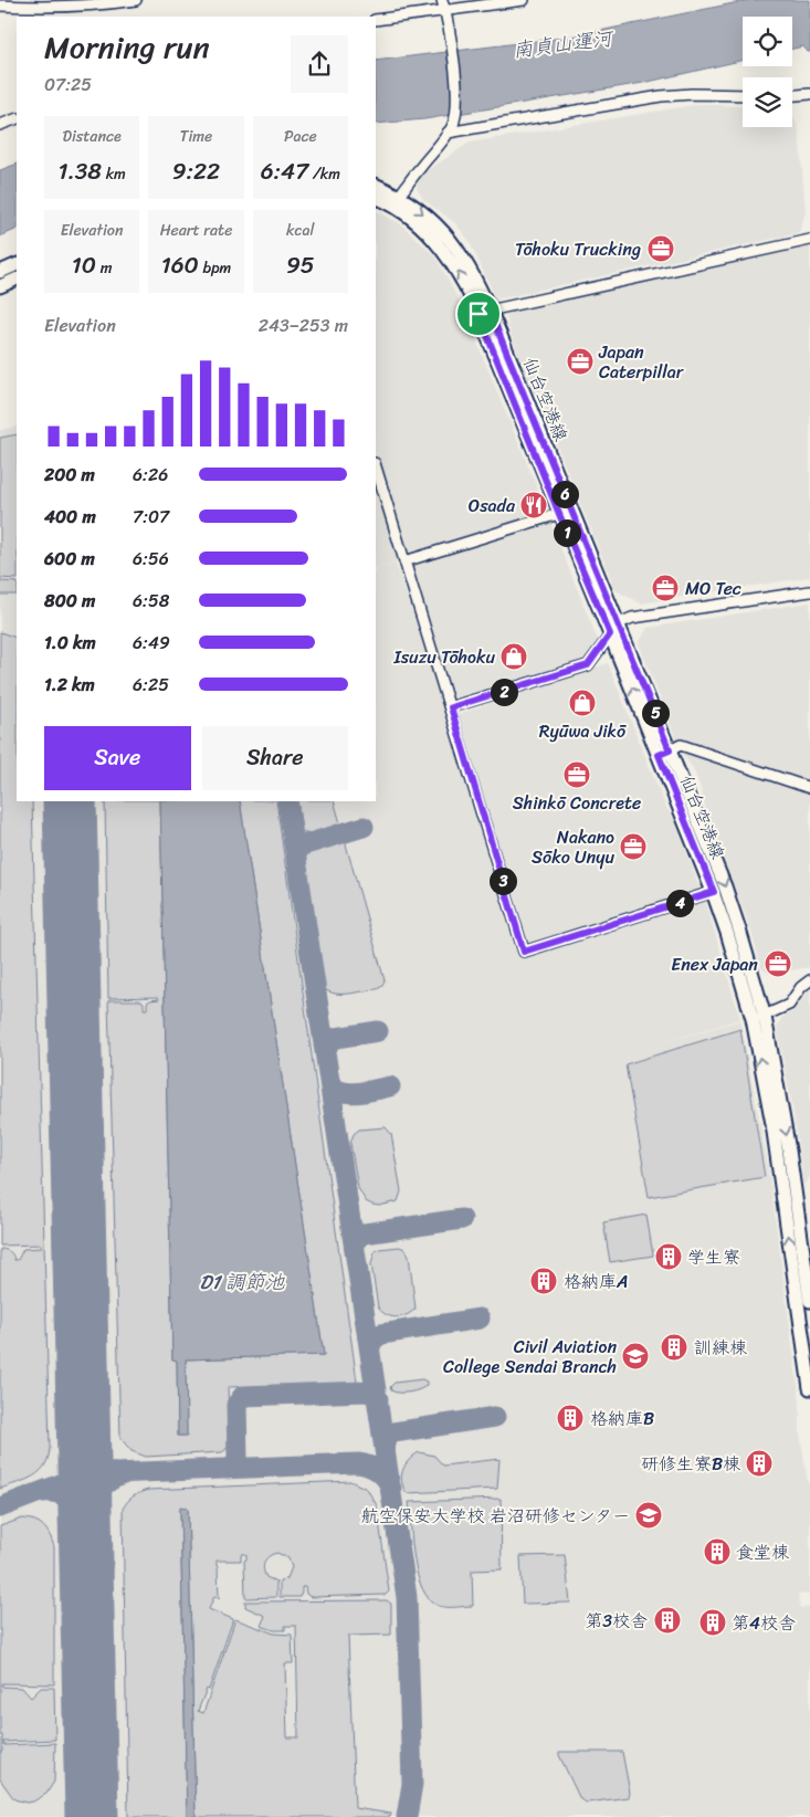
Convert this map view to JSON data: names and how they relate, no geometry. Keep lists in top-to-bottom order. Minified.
{"streets":{"main road":["仙台空港線"]},"water":["南貞山運河","D1 調節池"],"places":{"office":["Tōhoku Trucking","Japan Caterpillar","MO Tec","Shinkō Concrete","Nakano Sōko Unyu","Enex Japan"],"restaurant":["Osada"],"shop":["Isuzu Tōhoku","Ryūwa Jikō"],"building":["学生寮","格納庫A","訓練棟","格納庫B","研修生寮B棟","食堂棟","第3校舎","第4校舎"],"school or university":["Civil Aviation College Sendai Branch","航空保安大学校 岩沼研修センター"]},"page":{"heading":["Morning run","07:25"],"stats":[["Distance","1.38 km"],["Time","9:22"],["Pace","6:47 /km"],["Elevation","10 m"],["Heart rate","160 bpm"],["kcal","95"]],"chart":["Elevation","243–253 m"],"list":[{"name":"200 m","note":"6:26"},{"name":"400 m","note":"7:07"},{"name":"600 m","note":"6:56"},{"name":"800 m","note":"6:58"},{"name":"1.0 km","note":"6:49"},{"name":"1.2 km","note":"6:25"}],"pins":["6","1","2","5","3","4"],"buttons":["Save","Share"]}}
